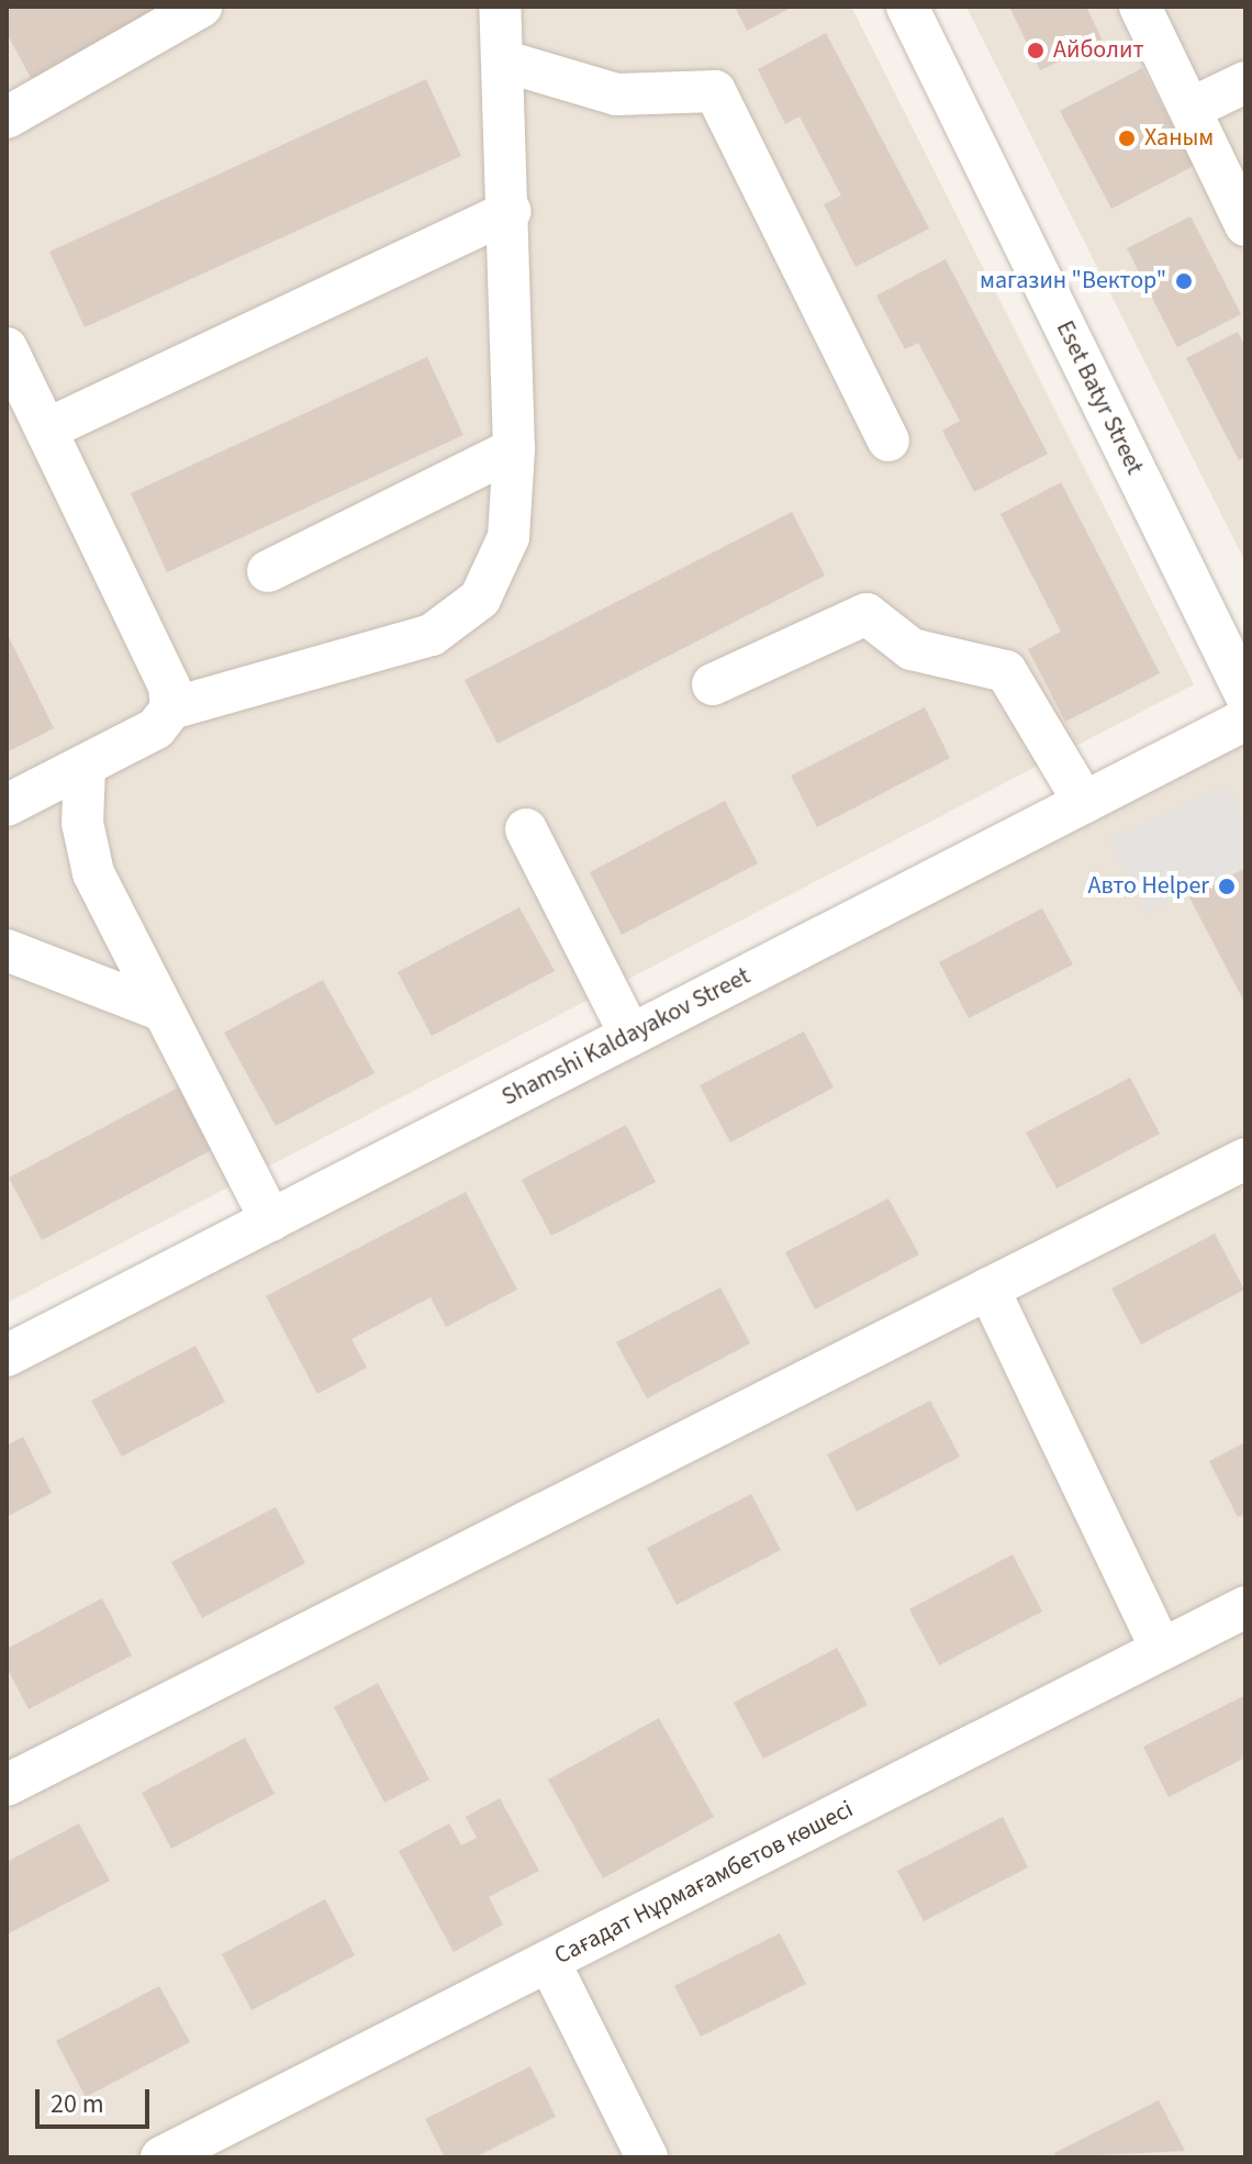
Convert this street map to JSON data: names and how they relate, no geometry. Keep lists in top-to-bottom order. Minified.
{"streets":{"street":["Eset Batyr Street","Shamshi Kaldayakov Street","Сағадат Нұрмағамбетов көшесі"]},"places":["Айболит","Ханым","магазин \"Вектор\"","Авто Helper"],"scale_bar":"20 m"}
